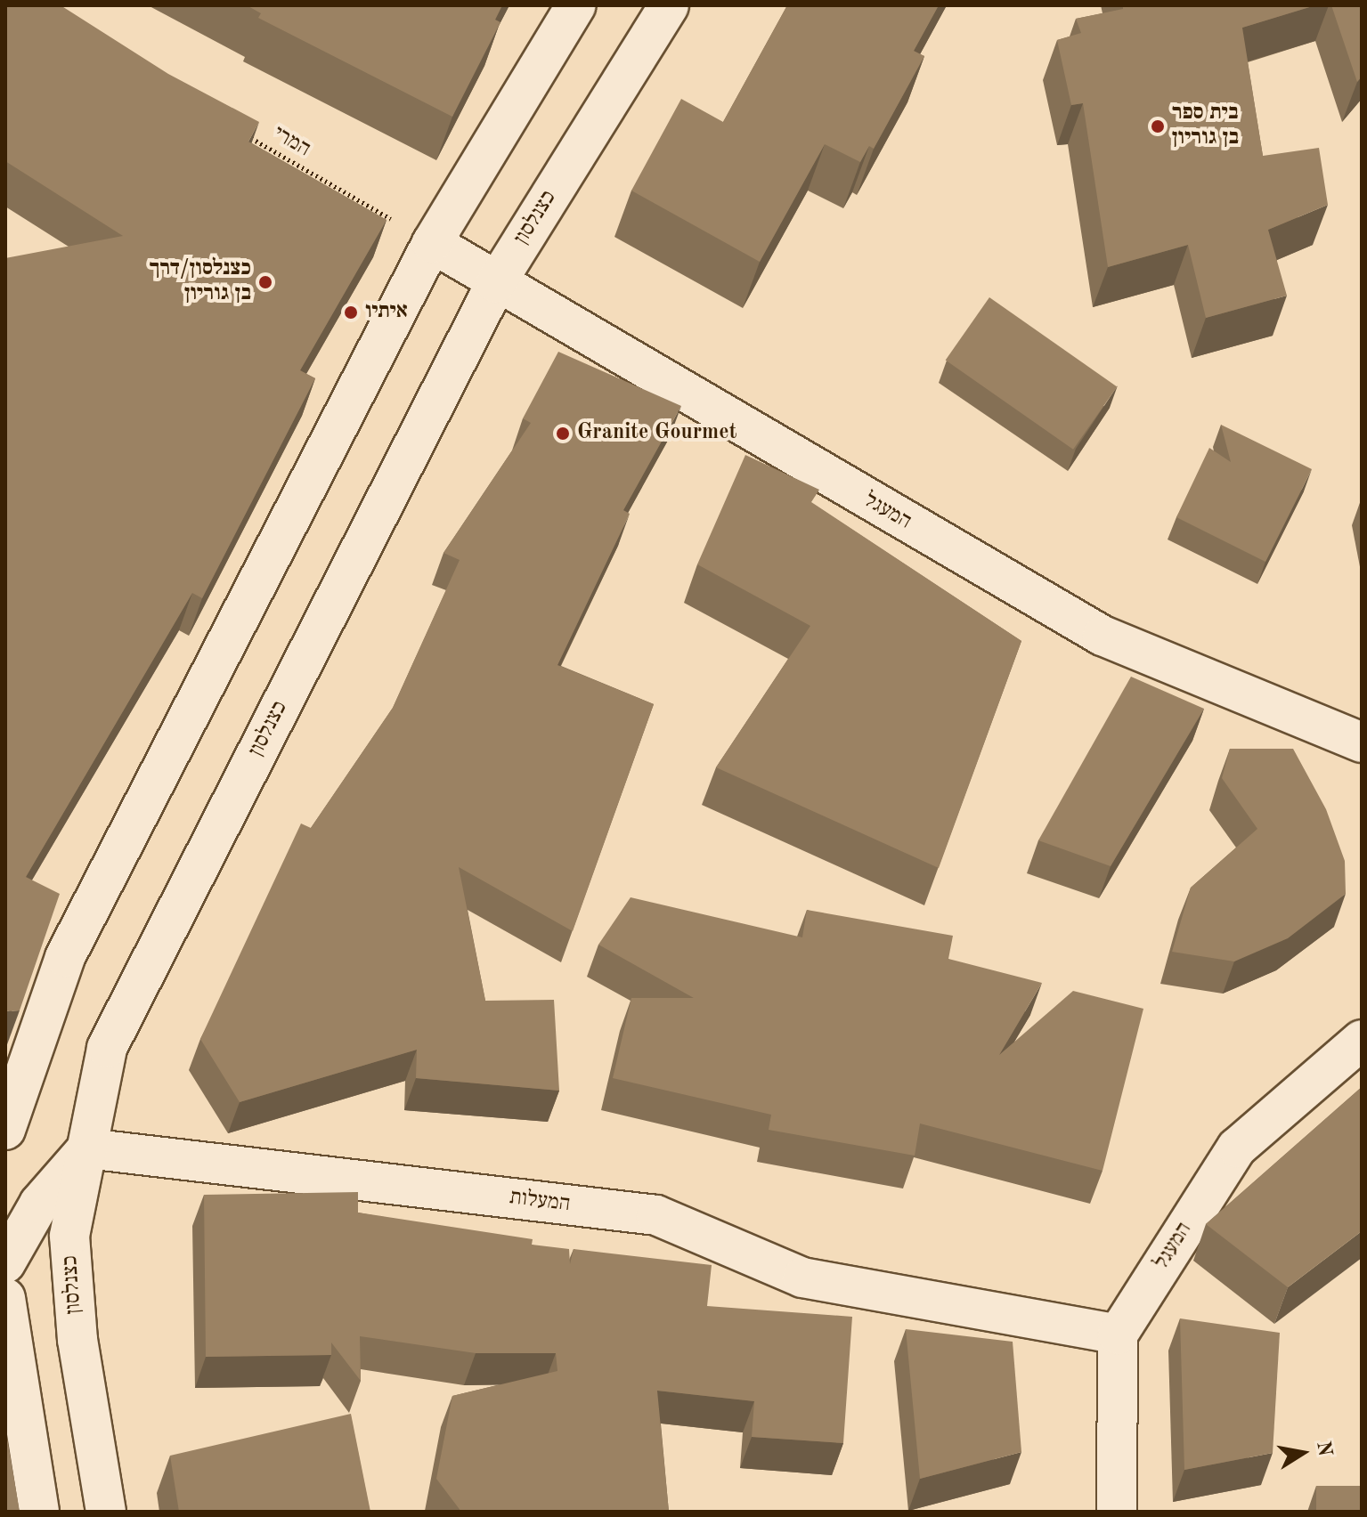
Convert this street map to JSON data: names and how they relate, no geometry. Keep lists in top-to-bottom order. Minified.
{"streets":{"street":["כצנלסון","המעגל","המעלות"],"path":["המרי"]},"crossings":[["המרי","המעגל"],["כצנלסון","המעגל"],["כצנלסון","המעלות"],["המעגל","המעלות"]],"places":["בית ספר בן גוריון","כצנלסון/דרך בן גוריון","איתיו","Granite Gourmet"],"north":"right"}
